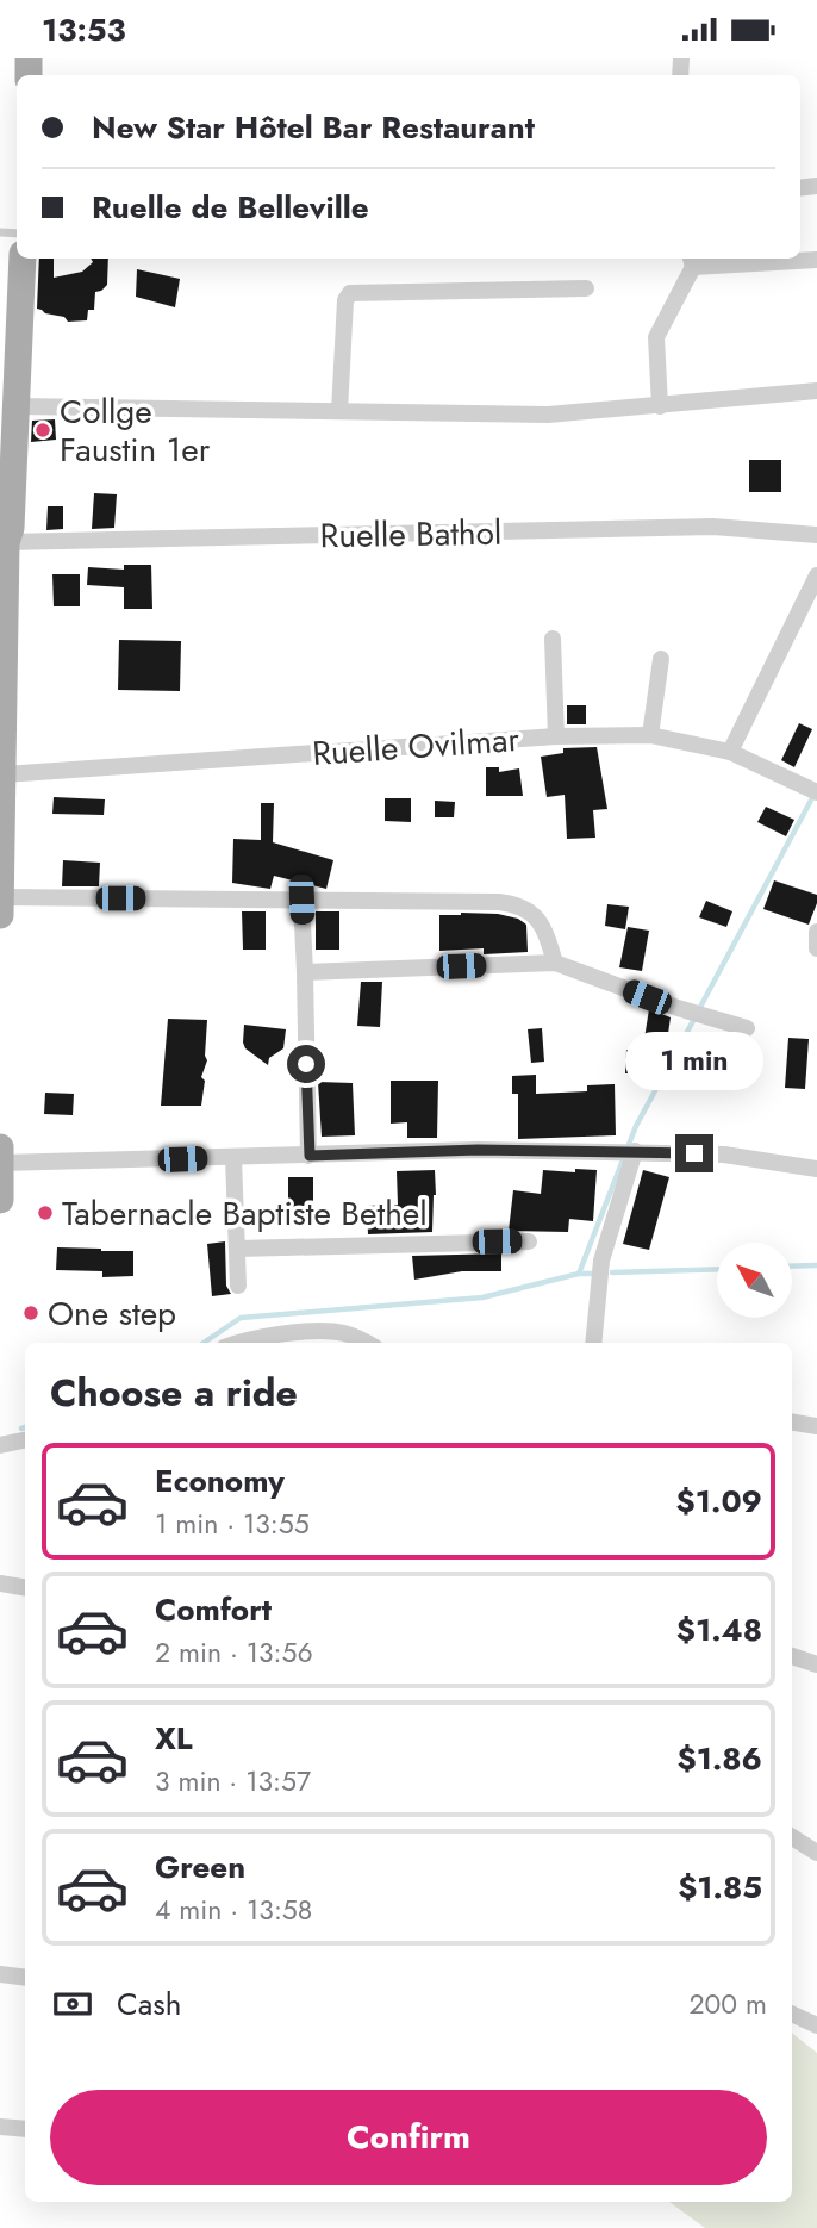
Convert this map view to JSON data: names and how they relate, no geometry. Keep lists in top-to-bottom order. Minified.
{"streets":{"street":["Ruelle Bathol","Ruelle Ovilmar"]},"places":["Collge Faustin 1er","Tabernacle Baptiste Bethel","One step"],"north":"top left","page":{"status":"13:53","banner":["New Star Hôtel Bar Restaurant","Ruelle de Belleville"],"bubble":"1 min","heading":"Choose a ride","list":[{"name":"Economy","note":"1 min · 13:55","value":"$1.09"},{"name":"Comfort","note":"2 min · 13:56","value":"$1.48"},{"name":"XL","note":"3 min · 13:57","value":"$1.86"},{"name":"Green","note":"4 min · 13:58","value":"$1.85"}],"pay":["Cash","200 m"],"buttons":"Confirm"}}
